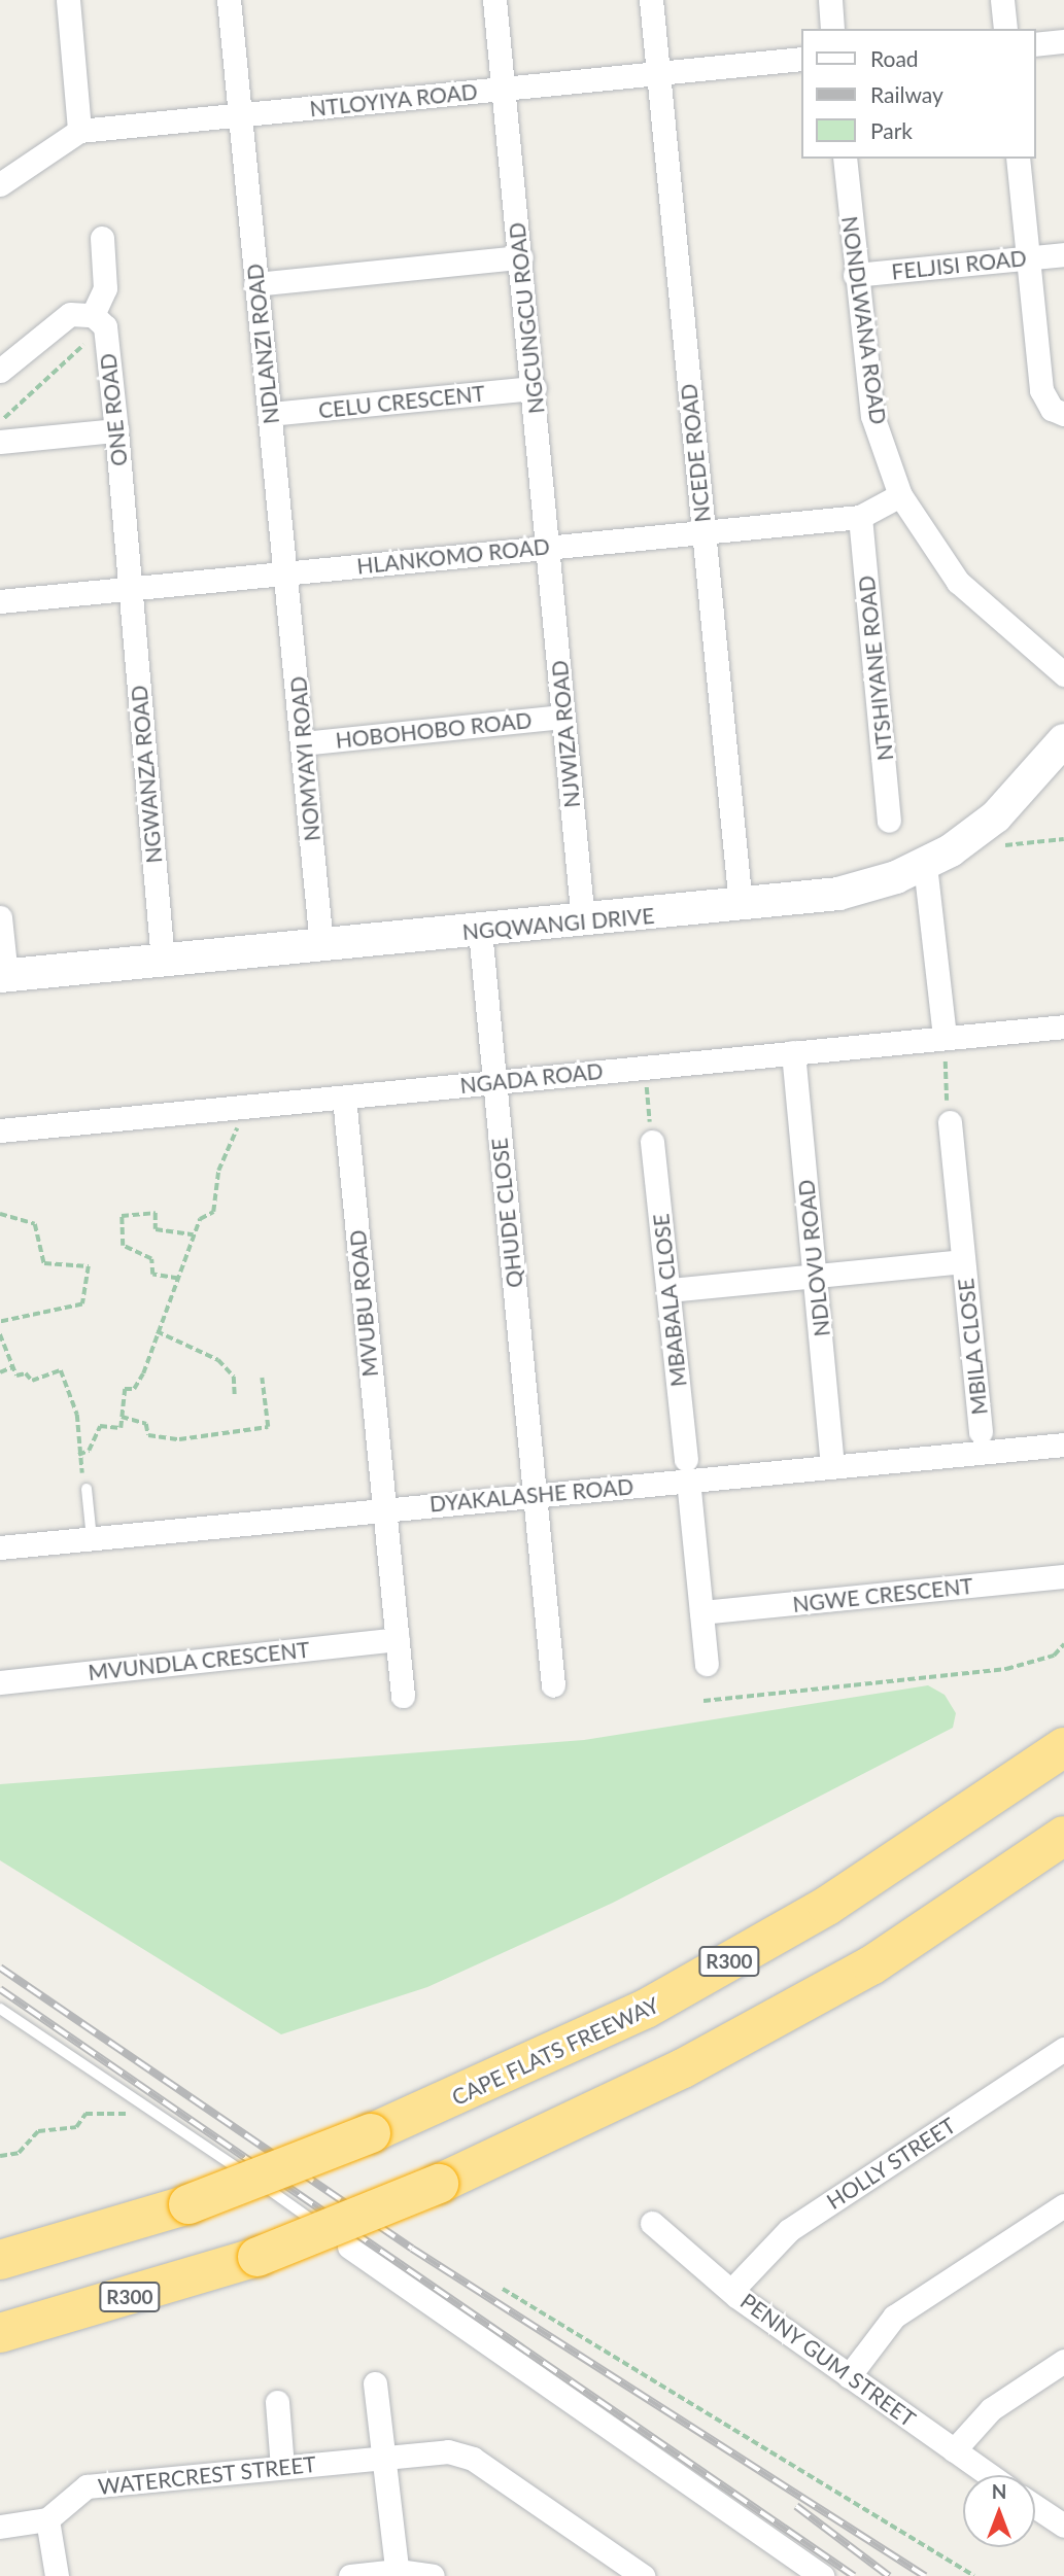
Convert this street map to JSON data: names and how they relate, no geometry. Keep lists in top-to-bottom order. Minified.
{"streets":{"highway":["R300","CAPE FLATS FREEWAY"],"street":["NTLOYIYA ROAD","FELJISI ROAD","NGCUNGCU ROAD","NONDLWANA ROAD","NDLANZI ROAD","CELU CRESCENT","ONE ROAD","NCEDE ROAD","HLANKOMO ROAD","NTSHIYANE ROAD","HOBOHOBO ROAD","NJWIZA ROAD","NOMYAYI ROAD","NGWANZA ROAD","NGQWANGI DRIVE","NGADA ROAD","QHUDE CLOSE","NDLOVU ROAD","MBABALA CLOSE","MVUBU ROAD","MBILA CLOSE","DYAKALASHE ROAD","NGWE CRESCENT","MVUNDLA CRESCENT","HOLLY STREET","PENNY GUM STREET","WATERCREST STREET"]},"crossings":[["NTLOYIYA ROAD","NGCUNGCU ROAD"],["NTLOYIYA ROAD","NDLANZI ROAD"],["NTLOYIYA ROAD","NCEDE ROAD"],["FELJISI ROAD","NONDLWANA ROAD"],["NGCUNGCU ROAD","CELU CRESCENT"],["NGCUNGCU ROAD","HLANKOMO ROAD"],["NGCUNGCU ROAD","NJWIZA ROAD"],["NONDLWANA ROAD","HLANKOMO ROAD"],["NDLANZI ROAD","CELU CRESCENT"],["NDLANZI ROAD","HLANKOMO ROAD"],["NDLANZI ROAD","NOMYAYI ROAD"],["ONE ROAD","HLANKOMO ROAD"],["ONE ROAD","NGWANZA ROAD"],["NCEDE ROAD","HLANKOMO ROAD"],["NCEDE ROAD","NGQWANGI DRIVE"],["HLANKOMO ROAD","NTSHIYANE ROAD"],["HLANKOMO ROAD","NJWIZA ROAD"],["HLANKOMO ROAD","NOMYAYI ROAD"],["HLANKOMO ROAD","NGWANZA ROAD"],["HOBOHOBO ROAD","NJWIZA ROAD"],["HOBOHOBO ROAD","NOMYAYI ROAD"],["NJWIZA ROAD","NGQWANGI DRIVE"],["NOMYAYI ROAD","NGQWANGI DRIVE"],["NGWANZA ROAD","NGQWANGI DRIVE"],["NGQWANGI DRIVE","QHUDE CLOSE"],["NGADA ROAD","QHUDE CLOSE"],["NGADA ROAD","NDLOVU ROAD"],["NGADA ROAD","MVUBU ROAD"],["QHUDE CLOSE","DYAKALASHE ROAD"],["NDLOVU ROAD","MBILA CLOSE"],["NDLOVU ROAD","DYAKALASHE ROAD"],["MBABALA CLOSE","MBILA CLOSE"],["MBABALA CLOSE","DYAKALASHE ROAD"],["MVUBU ROAD","DYAKALASHE ROAD"],["HOLLY STREET","PENNY GUM STREET"]],"legend":["Road","Railway","Park"],"north":"top"}
